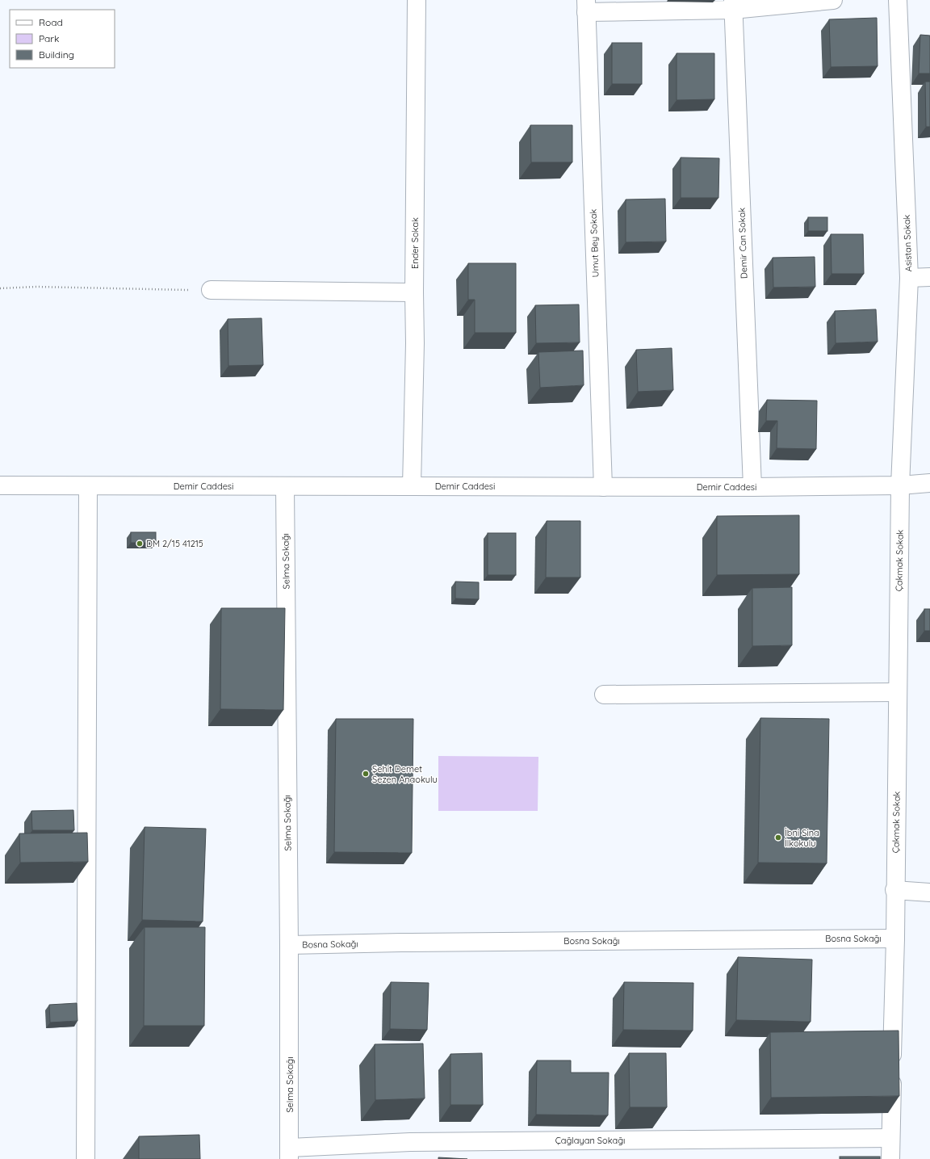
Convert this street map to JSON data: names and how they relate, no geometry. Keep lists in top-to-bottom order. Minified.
{"streets":{"street":["Ender Sokak","Umut Bey Sokak","Demir Can Sokak","Asistan Sokak","Demir Caddesi","Çakmak Sokak","Selma Sokağı","Bosna Sokağı","Çağlayan Sokağı"]},"crossings":[["Ender Sokak","Demir Caddesi"],["Umut Bey Sokak","Demir Caddesi"],["Demir Can Sokak","Demir Caddesi"],["Asistan Sokak","Demir Caddesi"],["Asistan Sokak","Çakmak Sokak"],["Demir Caddesi","Çakmak Sokak"],["Demir Caddesi","Selma Sokağı"],["Çakmak Sokak","Bosna Sokağı"],["Çakmak Sokak","Çağlayan Sokağı"],["Selma Sokağı","Bosna Sokağı"],["Selma Sokağı","Çağlayan Sokağı"]],"places":["DM 2/15 41215","Şehit Demet Sezen Anaokulu","İbni Sina İlkokulu"],"legend":["Road","Park","Building"]}
